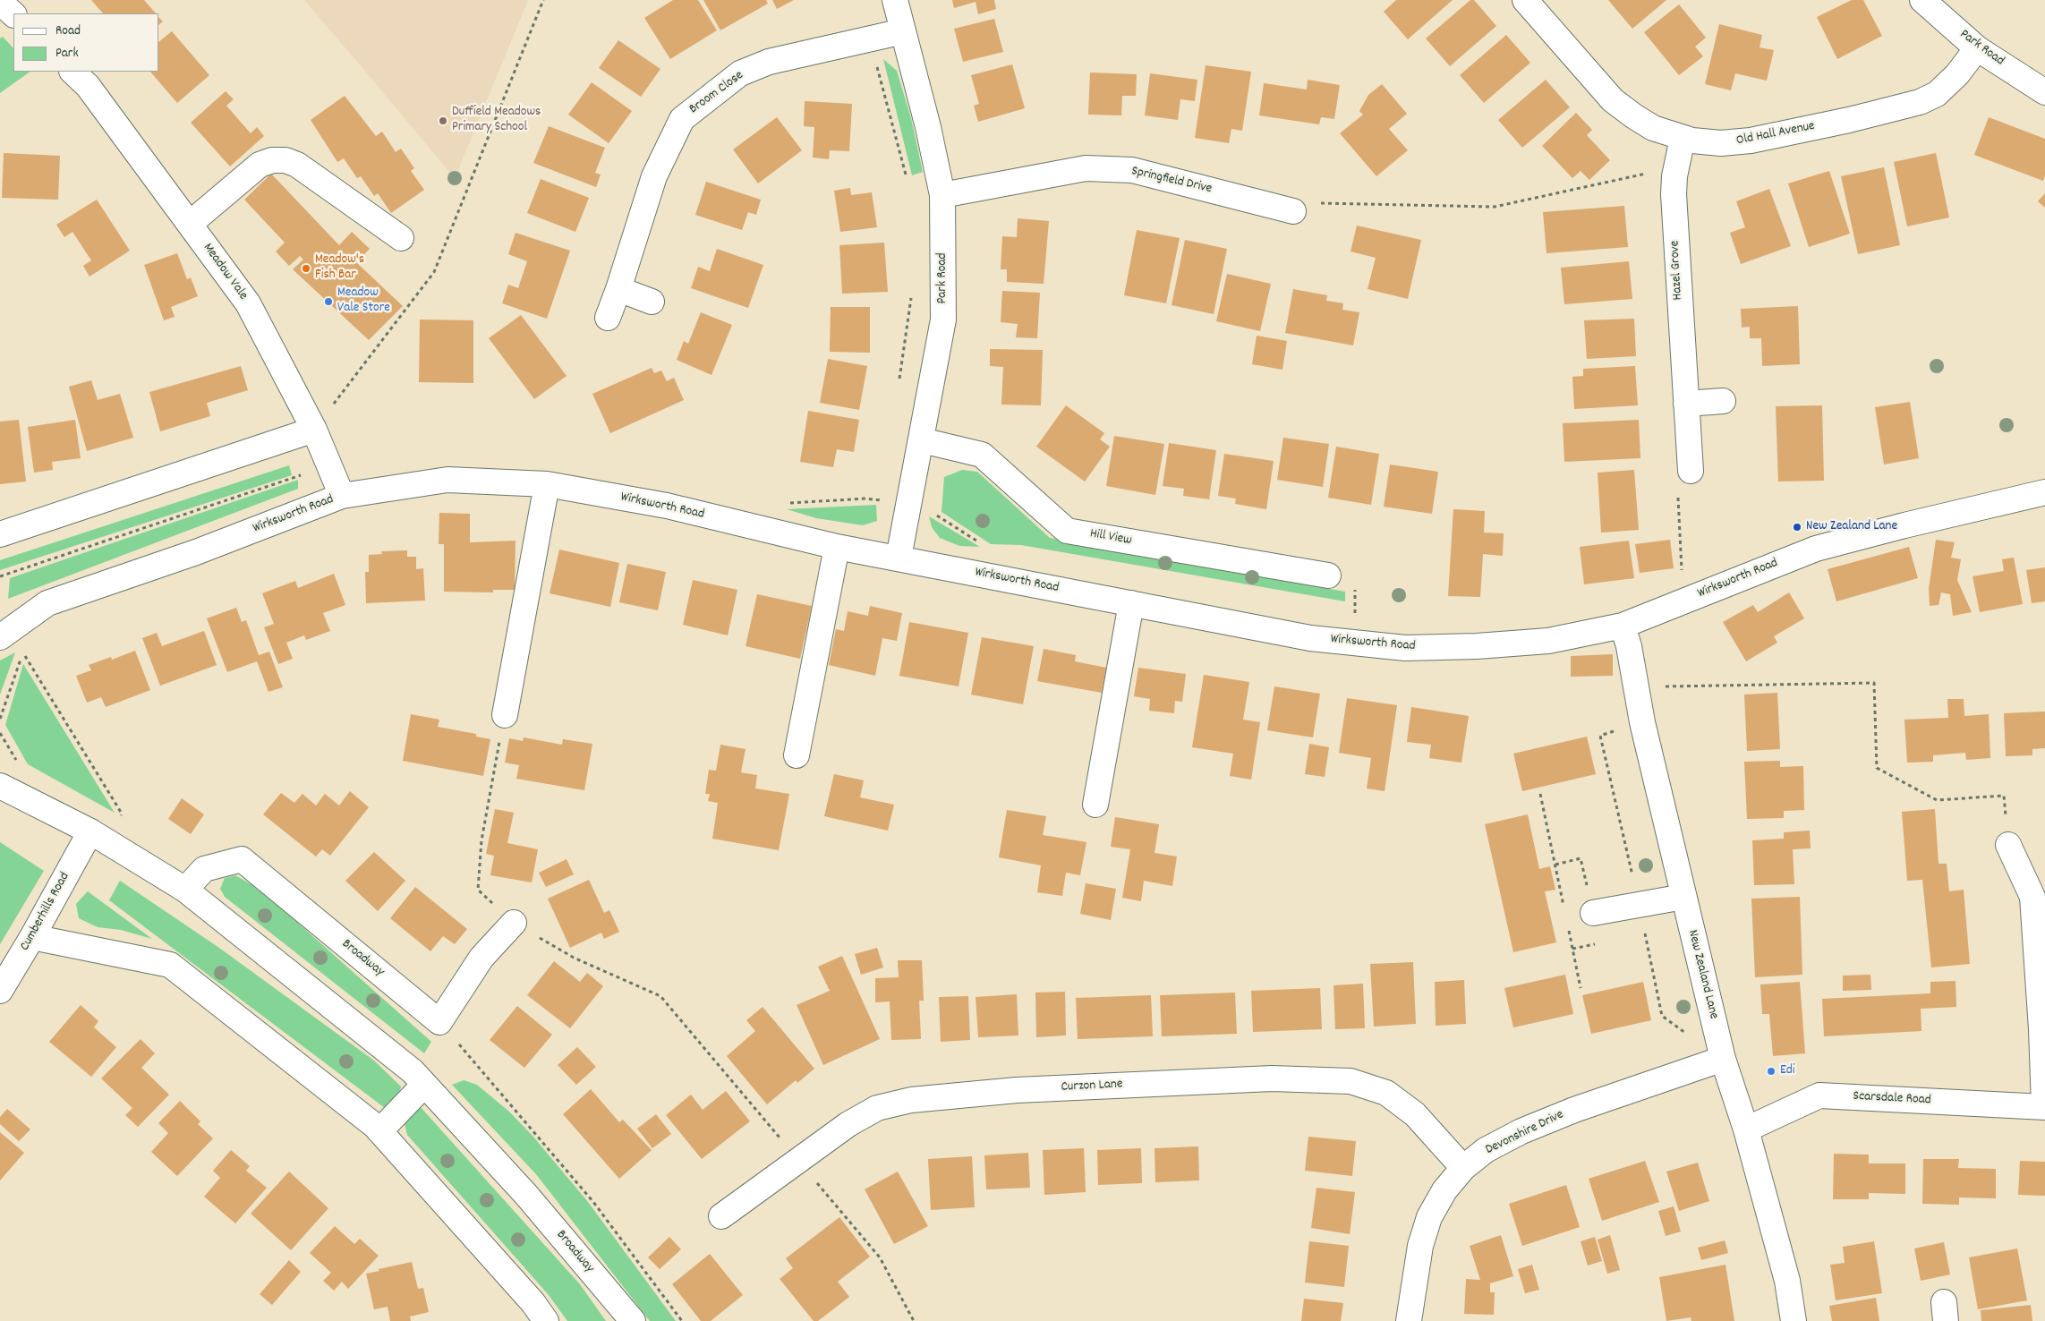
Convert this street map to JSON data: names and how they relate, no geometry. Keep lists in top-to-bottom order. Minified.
{"streets":{"street":["Park Road","Broom Close","Old Hall Avenue","Springfield Drive","Hazel Grove","Meadow Vale","Wirksworth Road","Hill View","Cumberhills Road","Broadway","New Zealand Lane","Curzon Lane","Scarsdale Road","Devonshire Drive"]},"crossings":[["Park Road","Broom Close"],["Park Road","Old Hall Avenue"],["Park Road","Springfield Drive"],["Park Road","Wirksworth Road"],["Park Road","Hill View"],["Old Hall Avenue","Hazel Grove"],["Meadow Vale","Wirksworth Road"],["Wirksworth Road","New Zealand Lane"],["Cumberhills Road","Broadway"],["New Zealand Lane","Scarsdale Road"],["New Zealand Lane","Devonshire Drive"],["Curzon Lane","Devonshire Drive"]],"places":["Duffield Meadows Primary School","Meadow's Fish Bar","Meadow Vale Store","New Zealand Lane","Edi"],"legend":["Road","Park"]}
